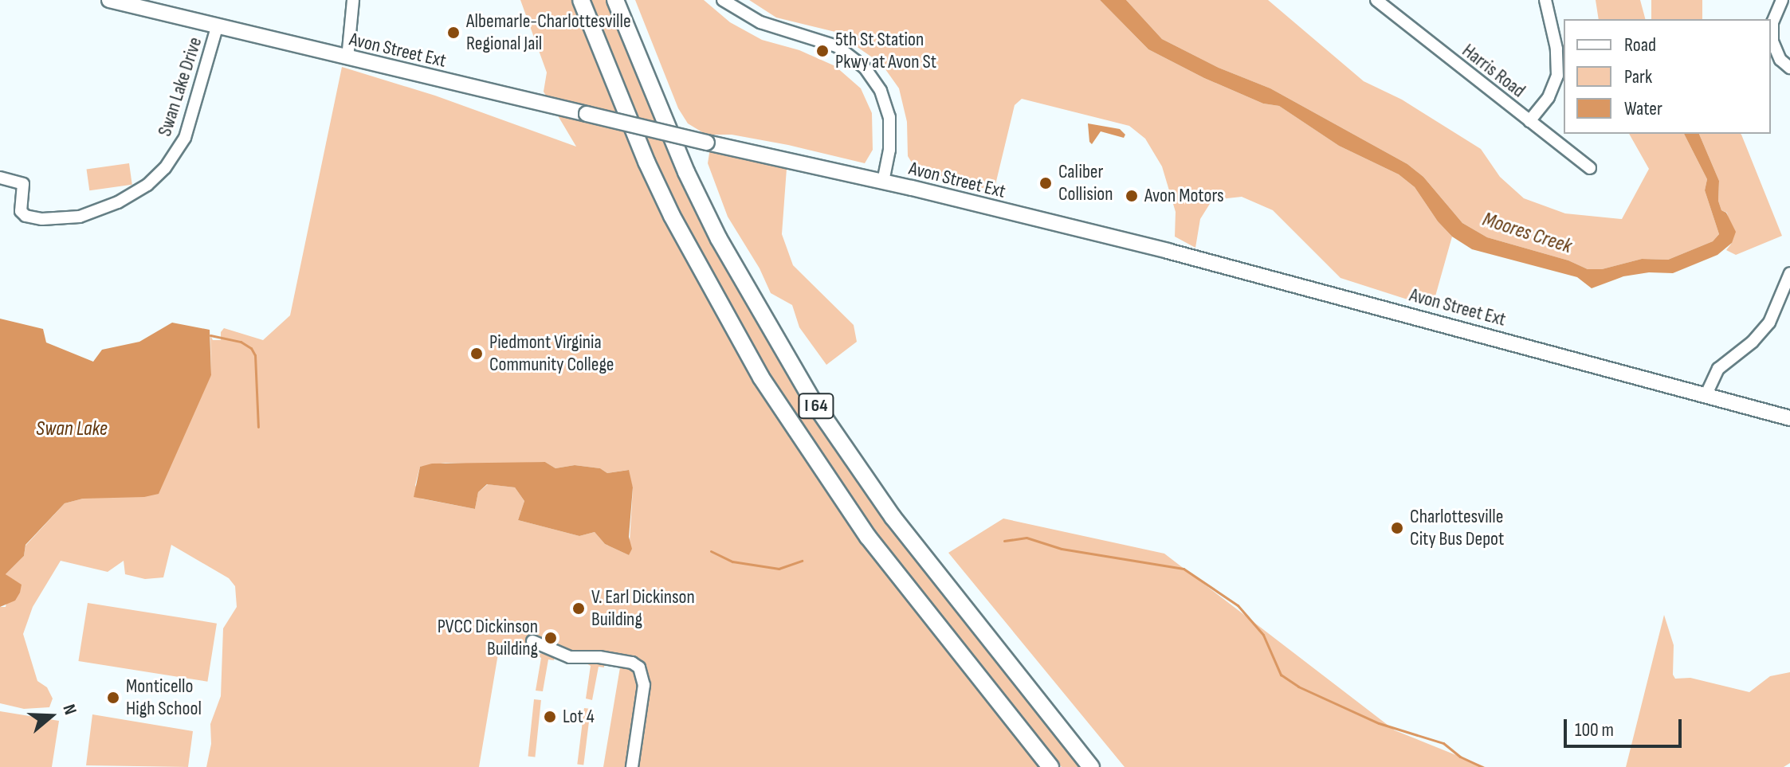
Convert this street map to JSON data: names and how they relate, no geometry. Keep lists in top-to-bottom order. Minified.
{"streets":{"highway":["I 64"],"main road":["Avon Street Ext"],"street":["Harris Road","Swan Lake Drive"]},"crossings":[["Avon Street Ext","Swan Lake Drive"]],"water":["Moores Creek","Swan Lake"],"places":["Albemarle-Charlottesville Regional Jail","5th St Station Pkwy at Avon St","Caliber Collision","Avon Motors","Piedmont Virginia Community College","Charlottesville City Bus Depot","V. Earl Dickinson Building","PVCC Dickinson Building","Monticello High School","Lot 4"],"legend":["Road","Park","Water"],"scale_bar":"100 m","north":"right"}
